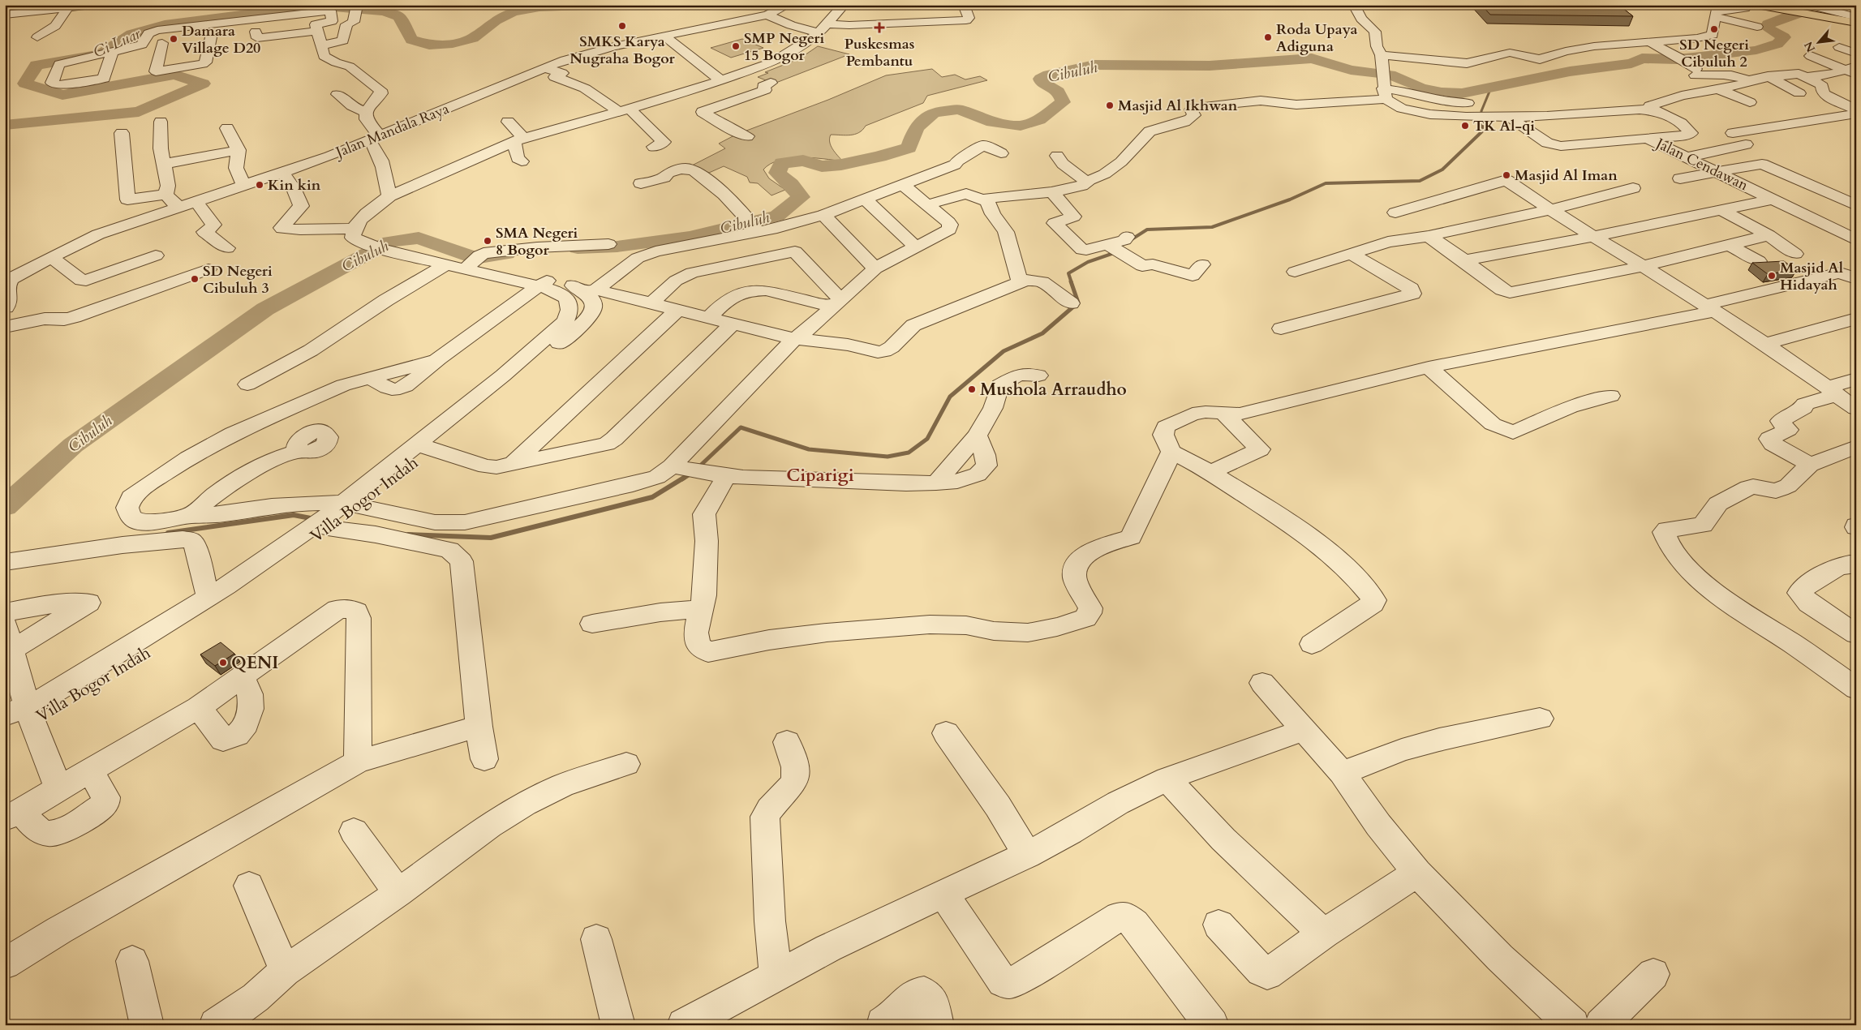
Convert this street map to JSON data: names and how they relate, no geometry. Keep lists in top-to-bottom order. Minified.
{"streets":{"street":["Jalan Mandala Raya","Jalan Cendawan","Villa Bogor Indah"]},"districts":["Ciparigi"],"water":["Ci Luar","Cibuluh"],"places":{"other":["SMKS Karya Nugraha Bogor","SD Negeri Cibuluh 2","Roda Upaya Adiguna","Damara Village D20","SMP Negeri 15 Bogor","Masjid Al Ikhwan","TK Al-qi","Masjid Al Iman","Kin kin","SMA Negeri 8 Bogor","Masjid Al Hidayah","SD Negeri Cibuluh 3","Mushola Arraudho","QENI"],"health":["Puskesmas Pembantu"]},"north":"bottom left"}
